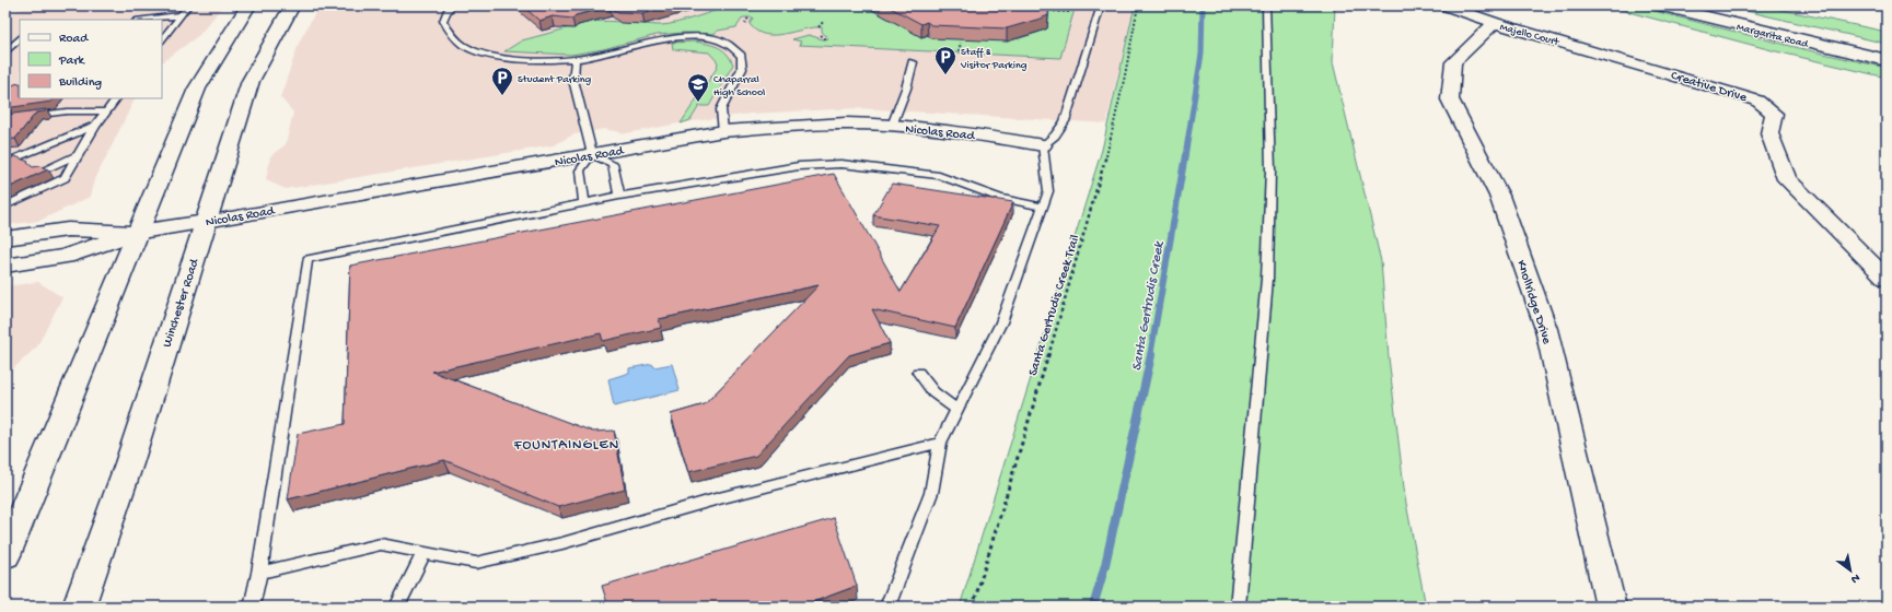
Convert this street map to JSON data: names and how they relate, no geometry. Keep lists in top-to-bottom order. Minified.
{"streets":{"main road":["Margarita Road","Nicolas Road","Winchester Road"],"street":["Majello Court","Creative Drive","Knollridge Drive"],"path":["Santa Gertrudis Creek Trail"]},"crossings":[["Majello Court","Creative Drive"],["Majello Court","Knollridge Drive"],["Nicolas Road","Winchester Road"]],"districts":["FOUNTAINGLEN"],"water":["Santa Gertrudis Creek"],"places":{"parking":["Staff & Visitor Parking","Student Parking"],"school or university":["Chaparral High School"]},"legend":["Road","Park","Building"],"north":"bottom right"}
